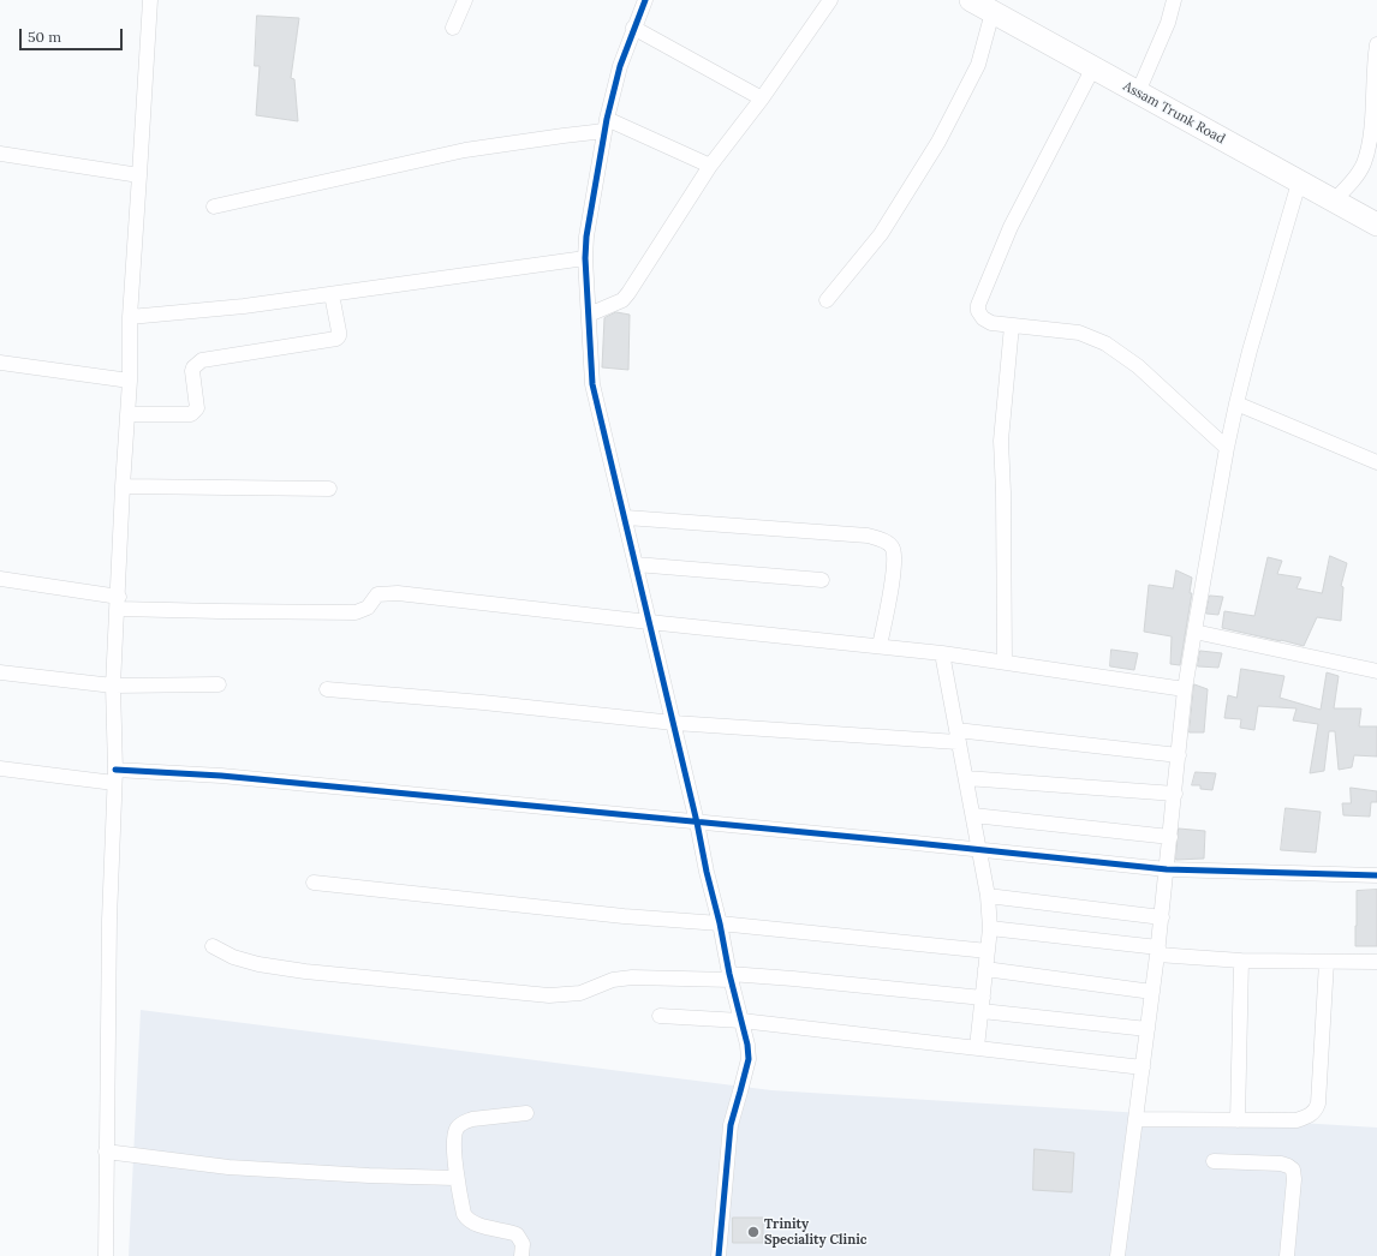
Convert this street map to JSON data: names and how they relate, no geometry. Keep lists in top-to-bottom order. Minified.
{"streets":{"main road":["Assam Trunk Road"]},"places":["Trinity Speciality Clinic"],"scale_bar":"50 m"}
